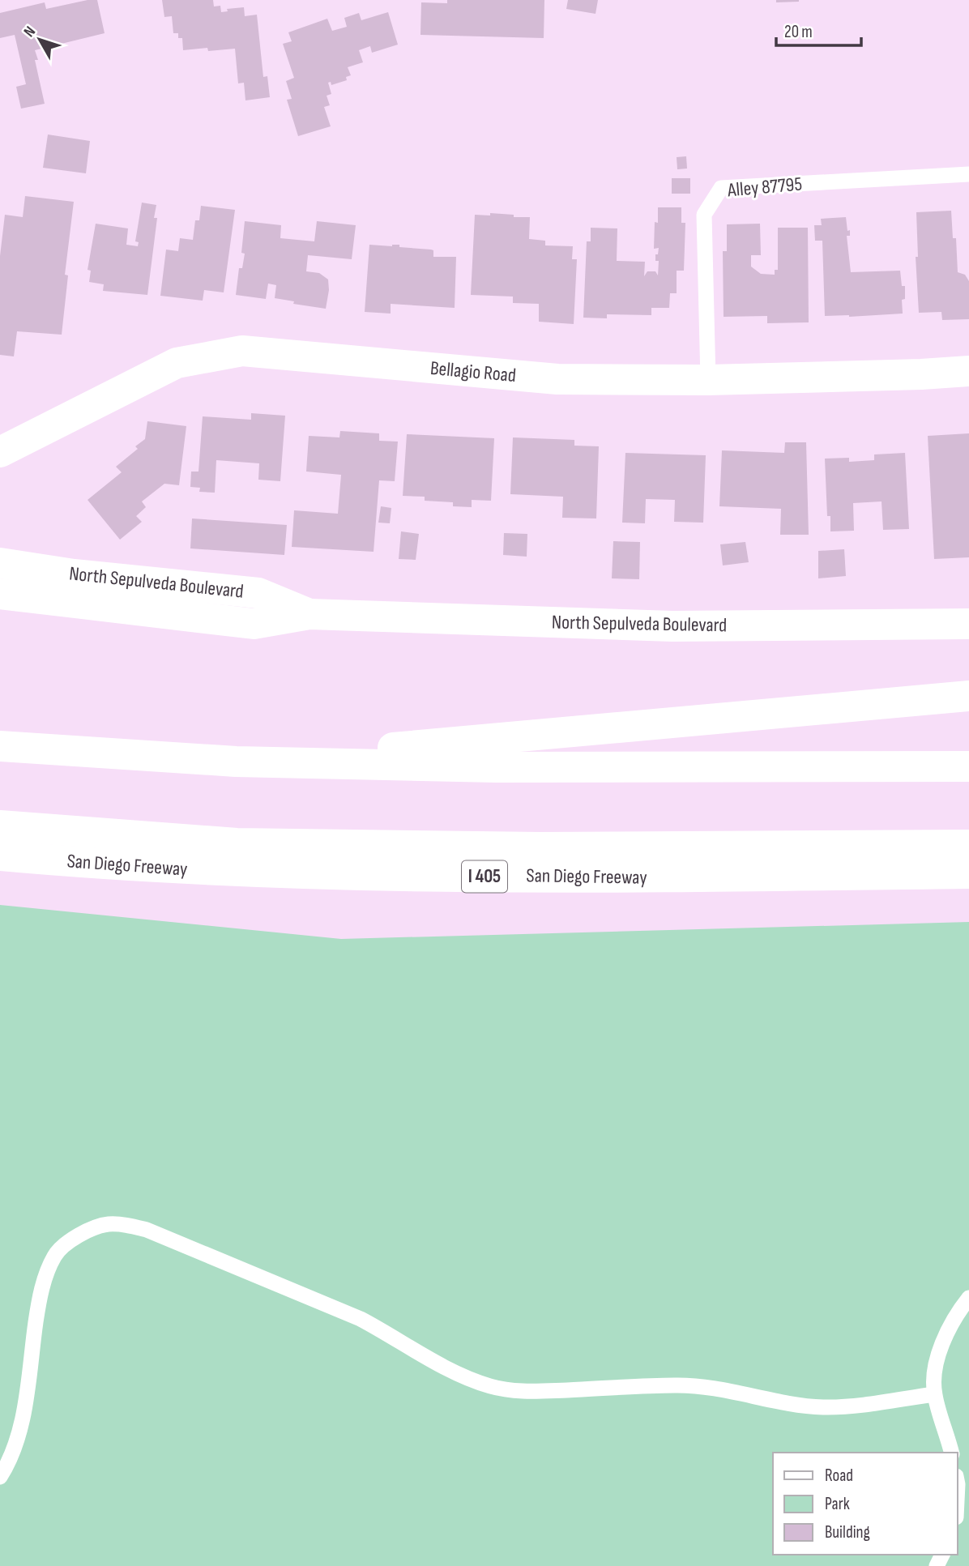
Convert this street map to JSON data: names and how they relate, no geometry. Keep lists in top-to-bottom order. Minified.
{"streets":{"main road":["Bellagio Road","North Sepulveda Boulevard","San Diego Freeway","I 405"],"lane":["Alley 87795"]},"crossings":[["Alley 87795","Bellagio Road"]],"legend":["Road","Park","Building"],"scale_bar":"20 m","north":"top left"}
